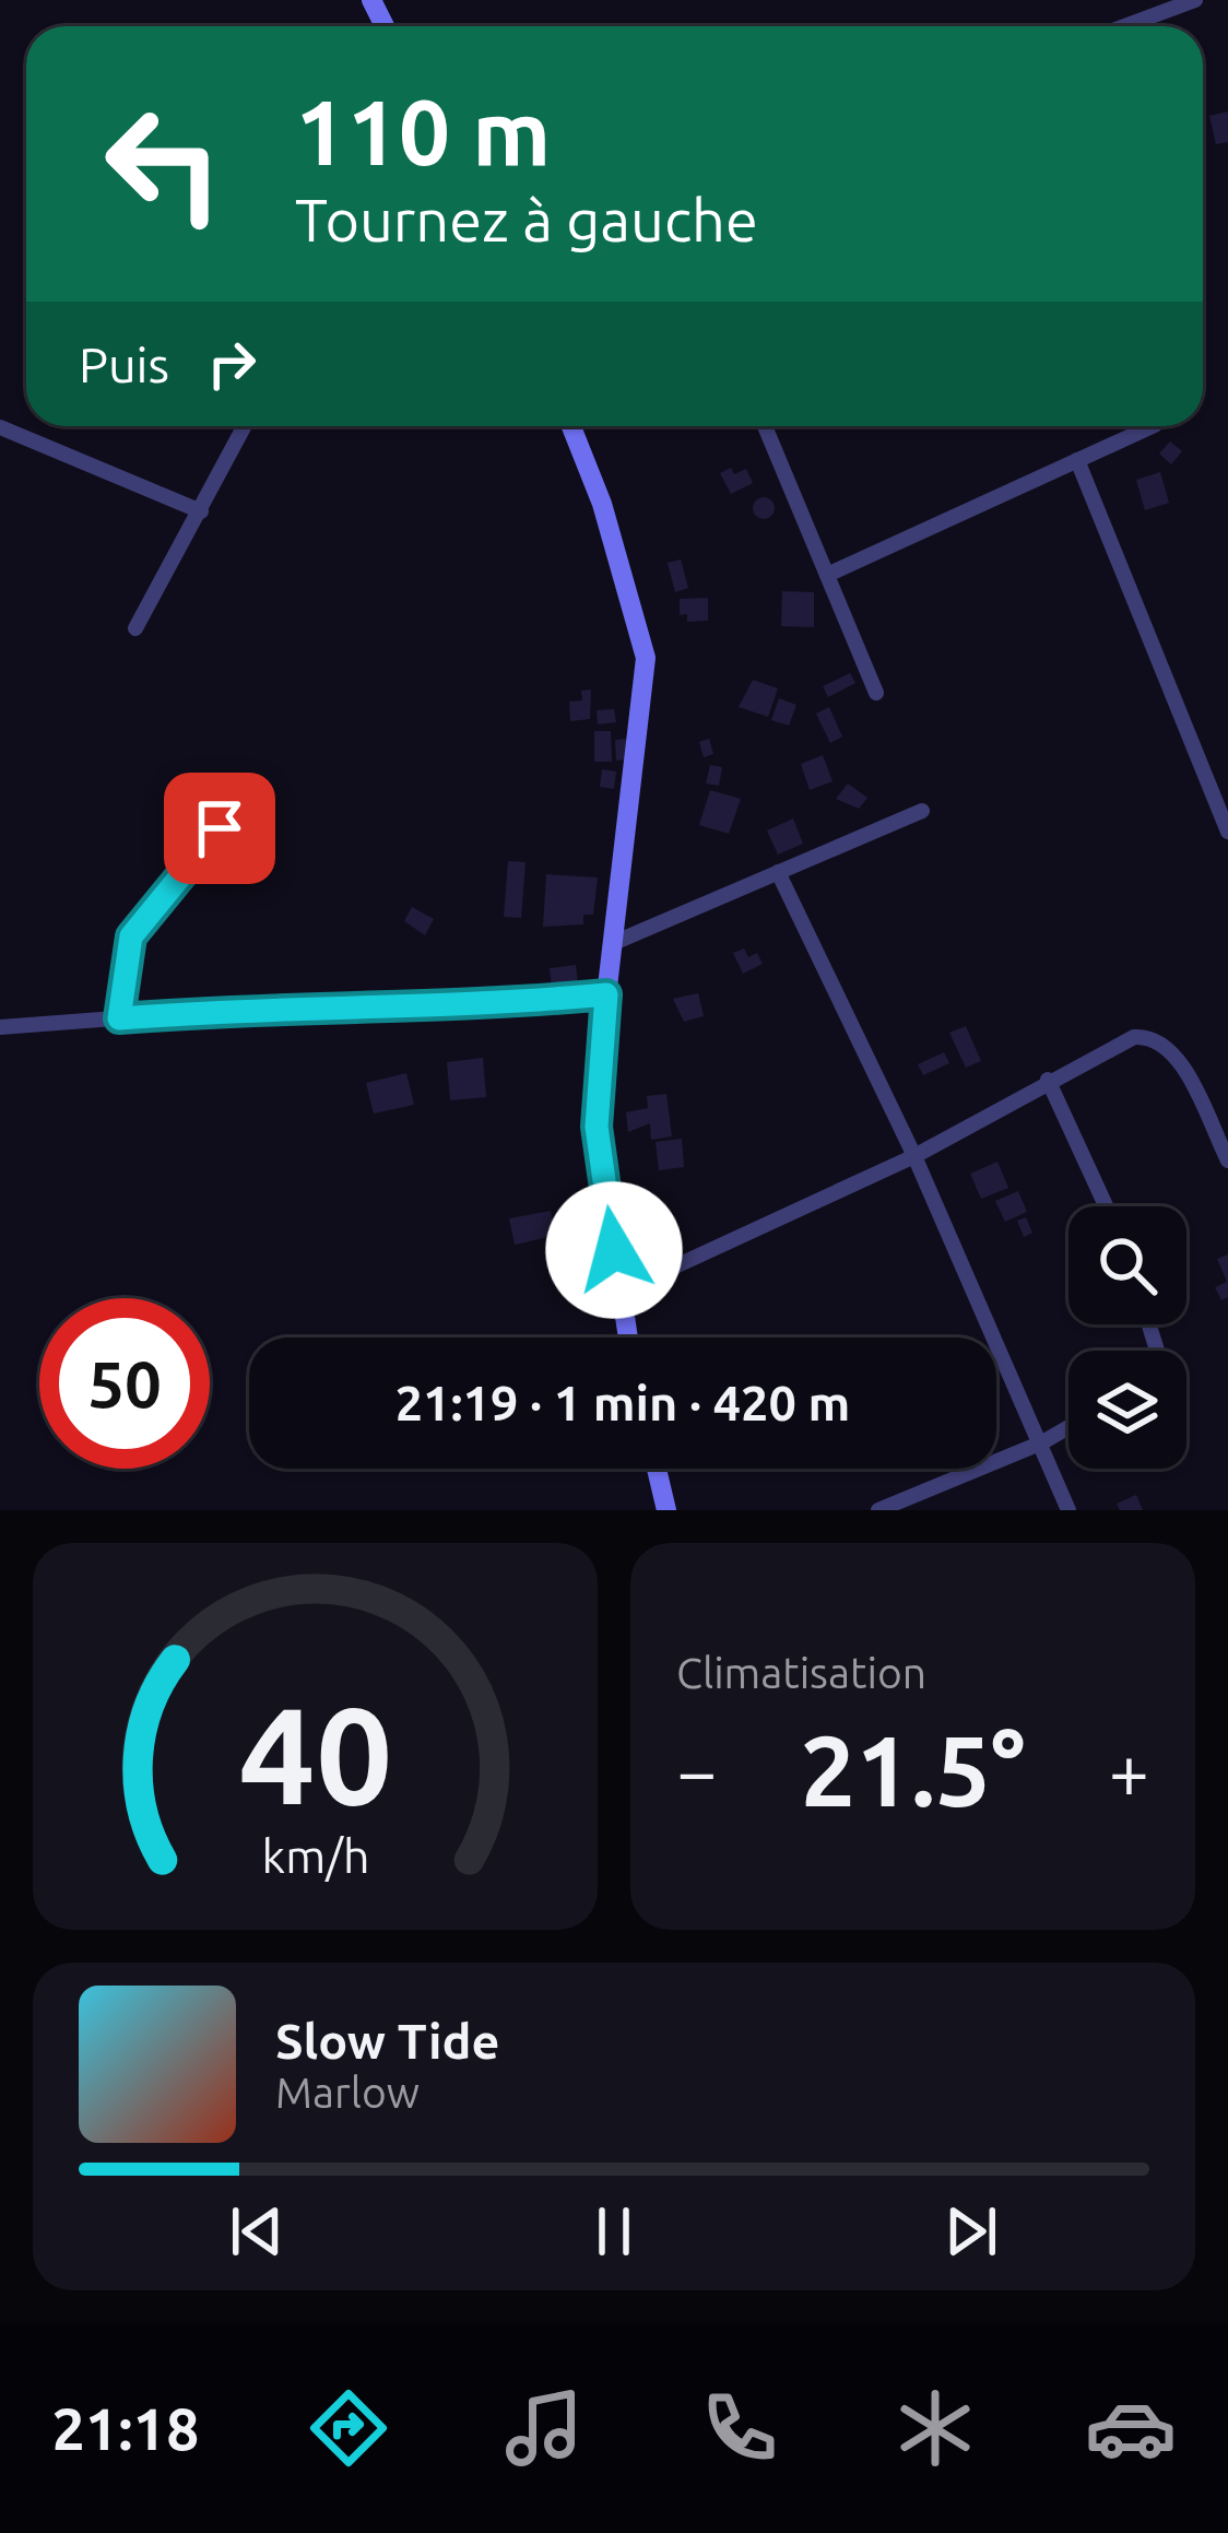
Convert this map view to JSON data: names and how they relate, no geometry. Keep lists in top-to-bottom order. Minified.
{"page":{"turn":["110 m","Tournez à gauche"],"then":"Puis","limit":"50","trip":"21:19 · 1 min · 420 m","tile":"Climatisation","heat":["−","21.5°","+"],"song":["Slow Tide","Marlow"],"tabs":"21:18","gauge":["40","km/h"]}}
